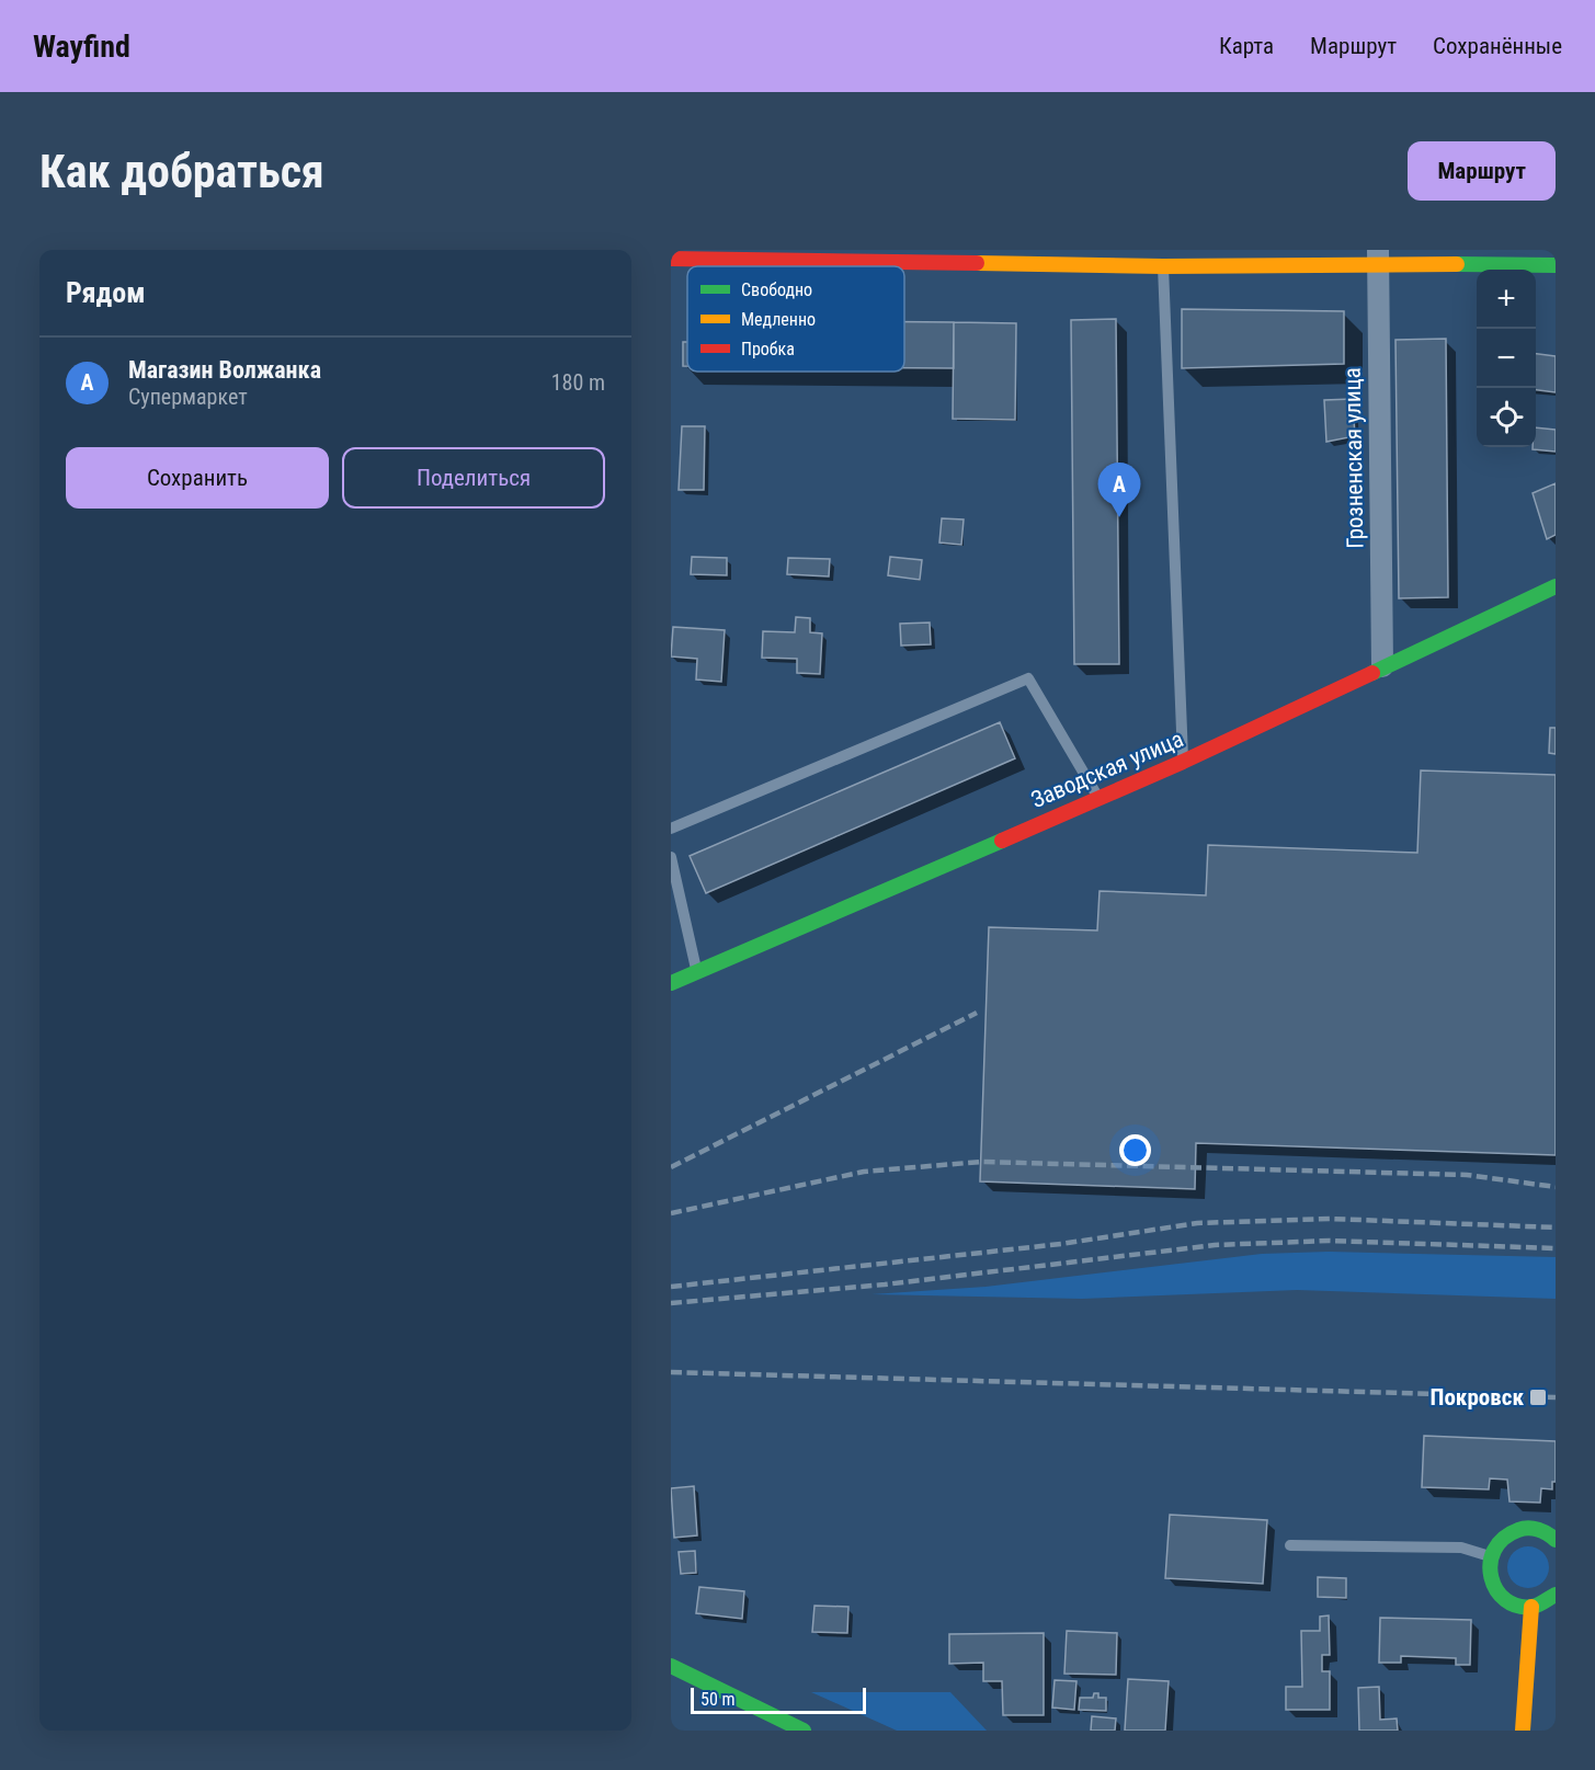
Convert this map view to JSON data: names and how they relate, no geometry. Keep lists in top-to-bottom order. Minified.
{"streets":{"street":["Грозненская улица","Заводская улица"]},"crossings":[["Грозненская улица","Заводская улица"]],"places":{"transit":["Покровск"]},"legend":["Свободно","Медленно","Пробка"],"scale_bar":"50 m","page":{"header":"Wayfind","nav":["Карта","Маршрут","Сохранённые"],"buttons":["Маршрут",["Сохранить","Поделиться"]],"title":"Как добраться","heading":"Рядом","map_buttons":["+","−"],"list":[{"mark":"A","name":"Магазин Волжанка","note":"Супермаркет","value":"180 m"}],"pins":"A","scale":"50 m"}}
